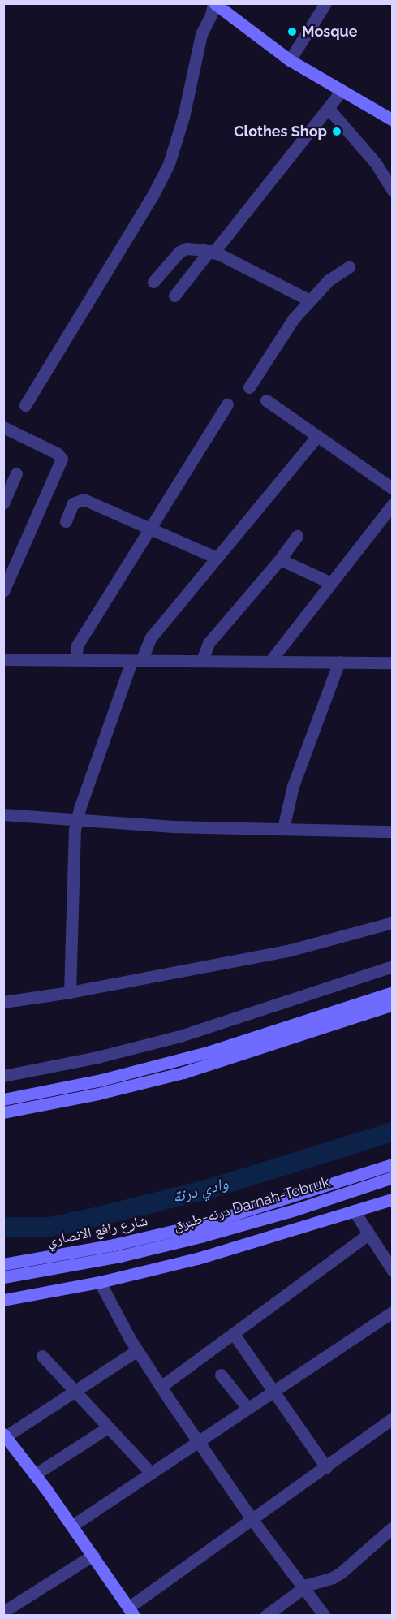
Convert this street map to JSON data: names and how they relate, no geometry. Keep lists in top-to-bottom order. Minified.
{"streets":{"street":["درنه-طبرق Darnah-Tobruk","شارع رافع الانصاري"]},"water":["وادي درنة"],"places":["Mosque","Clothes Shop"]}
